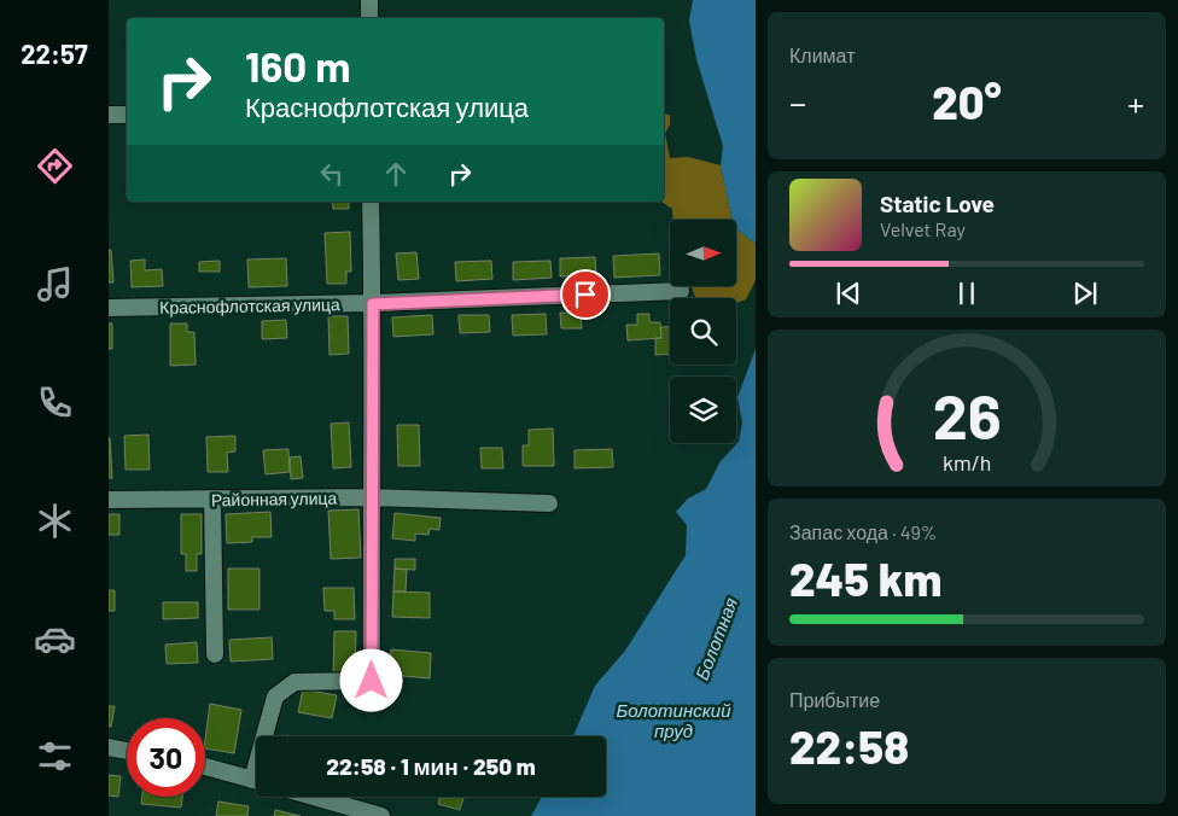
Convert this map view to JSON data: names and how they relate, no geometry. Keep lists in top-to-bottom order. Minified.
{"streets":{"street":["Краснофлотская улица","Районная улица"]},"water":["Болотная","Болотинский пруд"],"north":"right","page":{"tabs":"22:57","tile":["Климат",["Запас хода · 49%","245 km"],["Прибытие","22:58"]],"turn":["160 m","Краснофлотская улица"],"heat":["−","20°","+"],"song":["Static Love","Velvet Ray"],"limit":"30","trip":"22:58 · 1 мин · 250 m","gauge":["26","km/h"]}}
